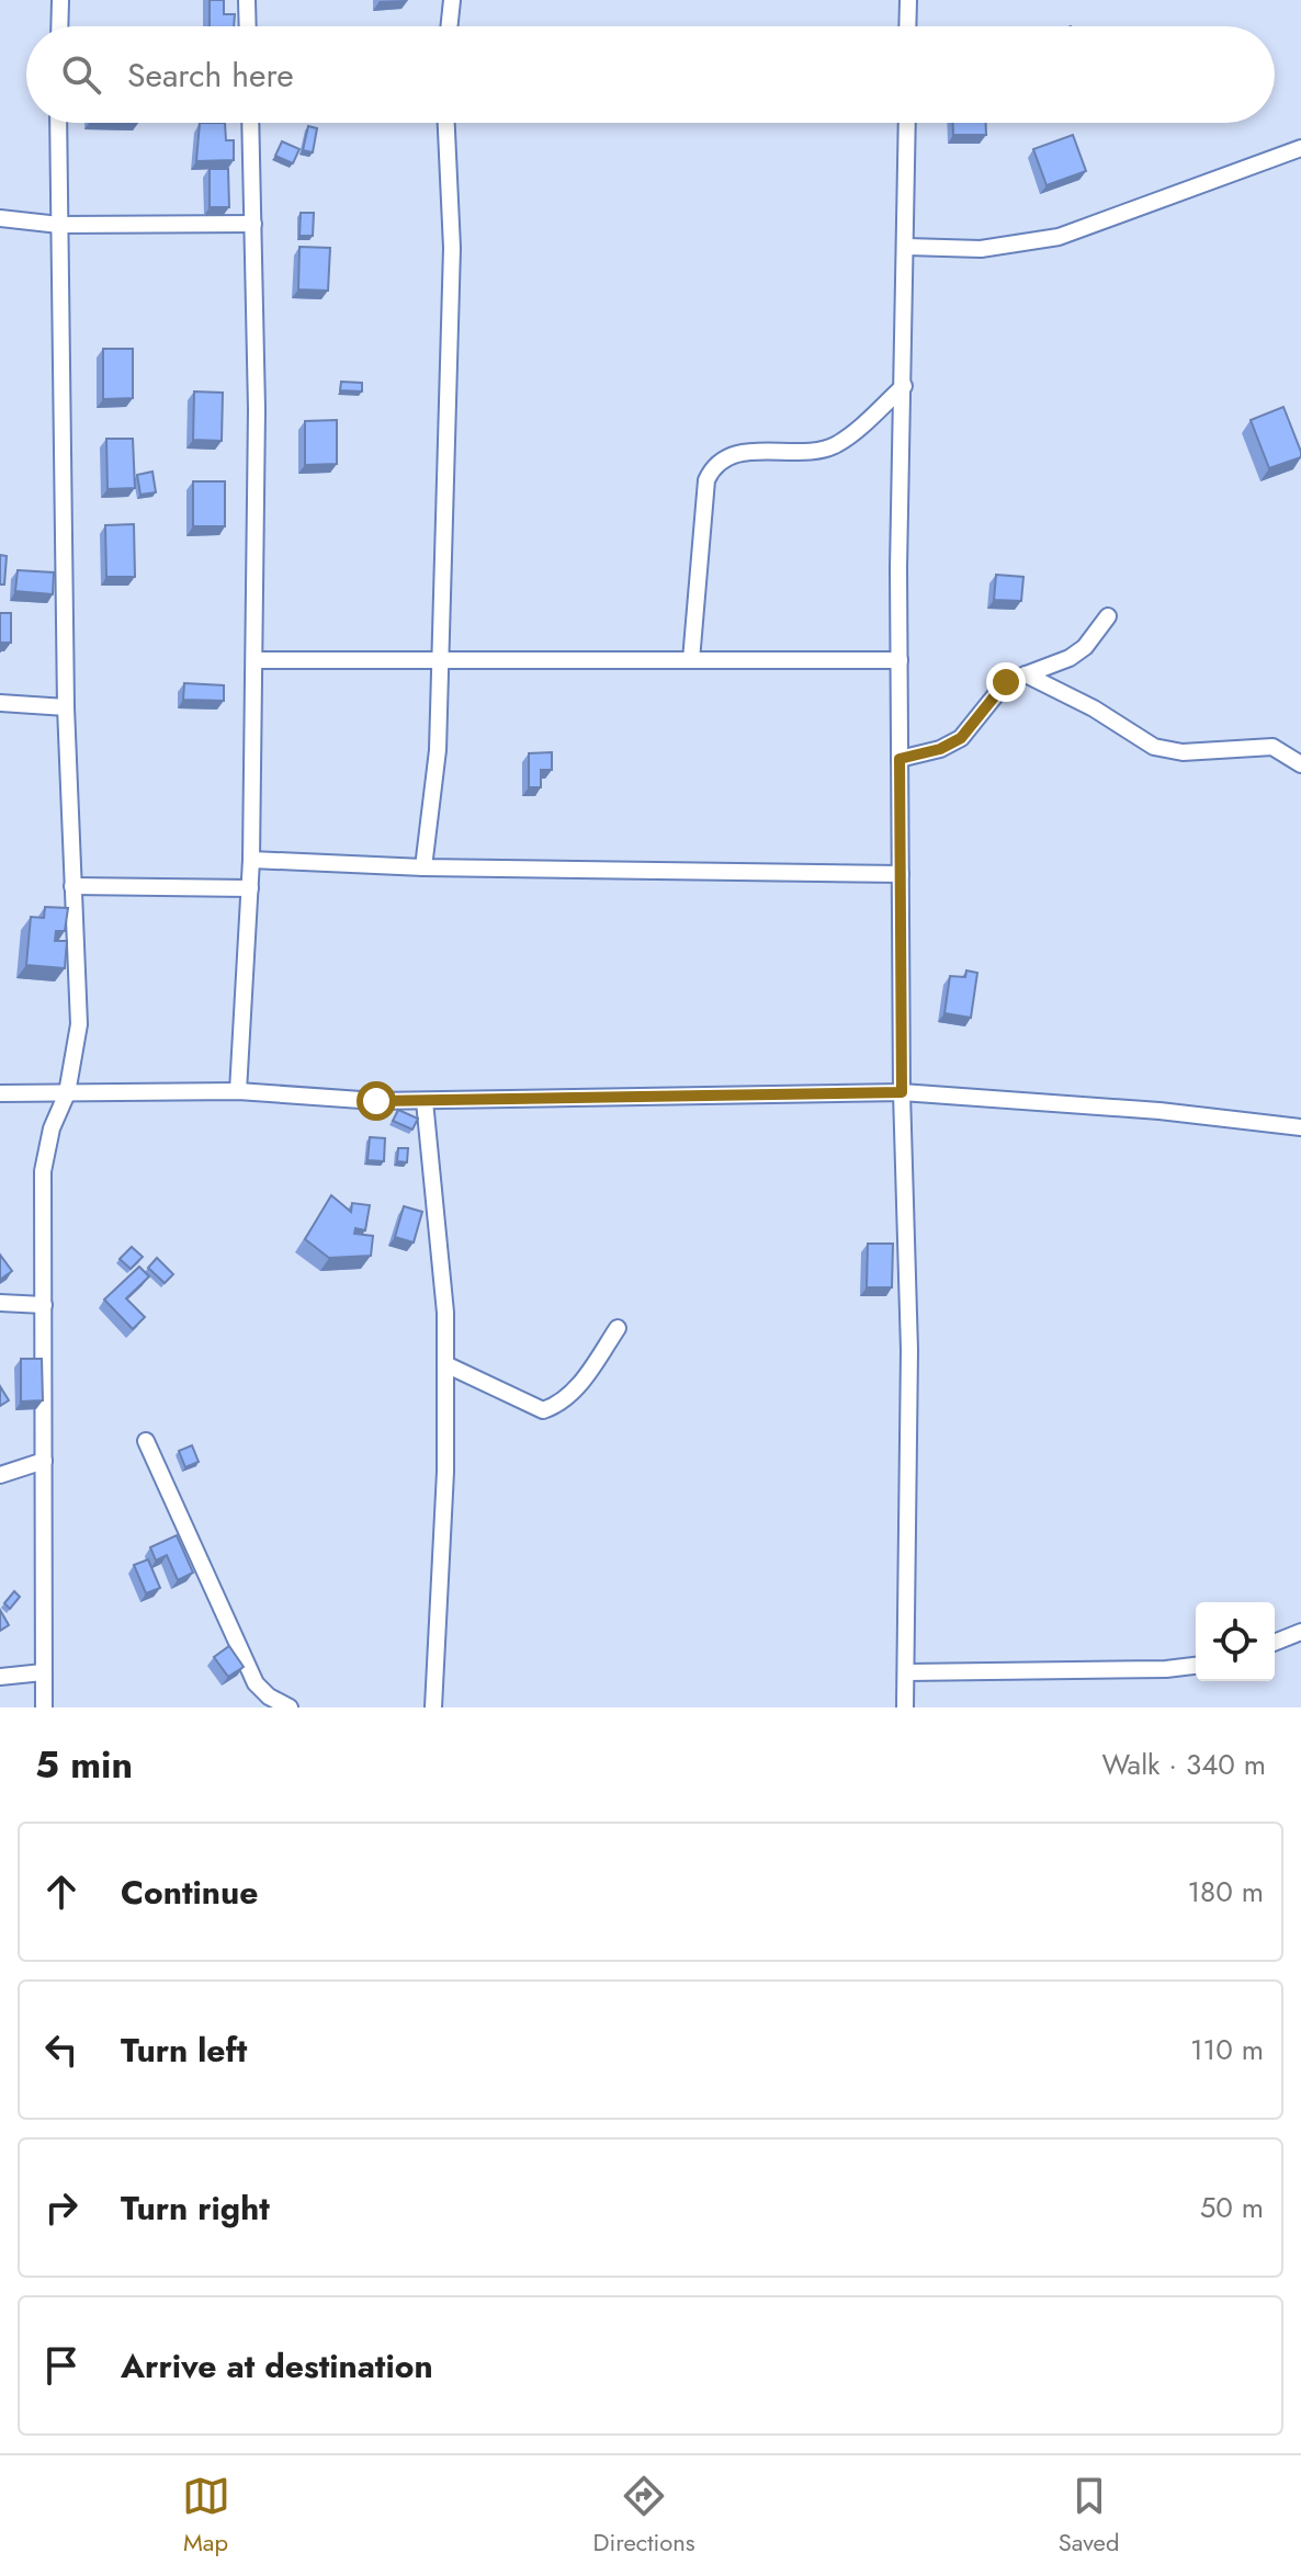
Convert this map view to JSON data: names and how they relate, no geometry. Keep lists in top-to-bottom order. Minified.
{"page":{"search":"Search here","heading":["5 min","Walk · 340 m"],"list":[["Continue","180 m"],["Turn left","110 m"],["Turn right","50 m"],"Arrive at destination"],"nav":["Map","Directions","Saved"]}}
